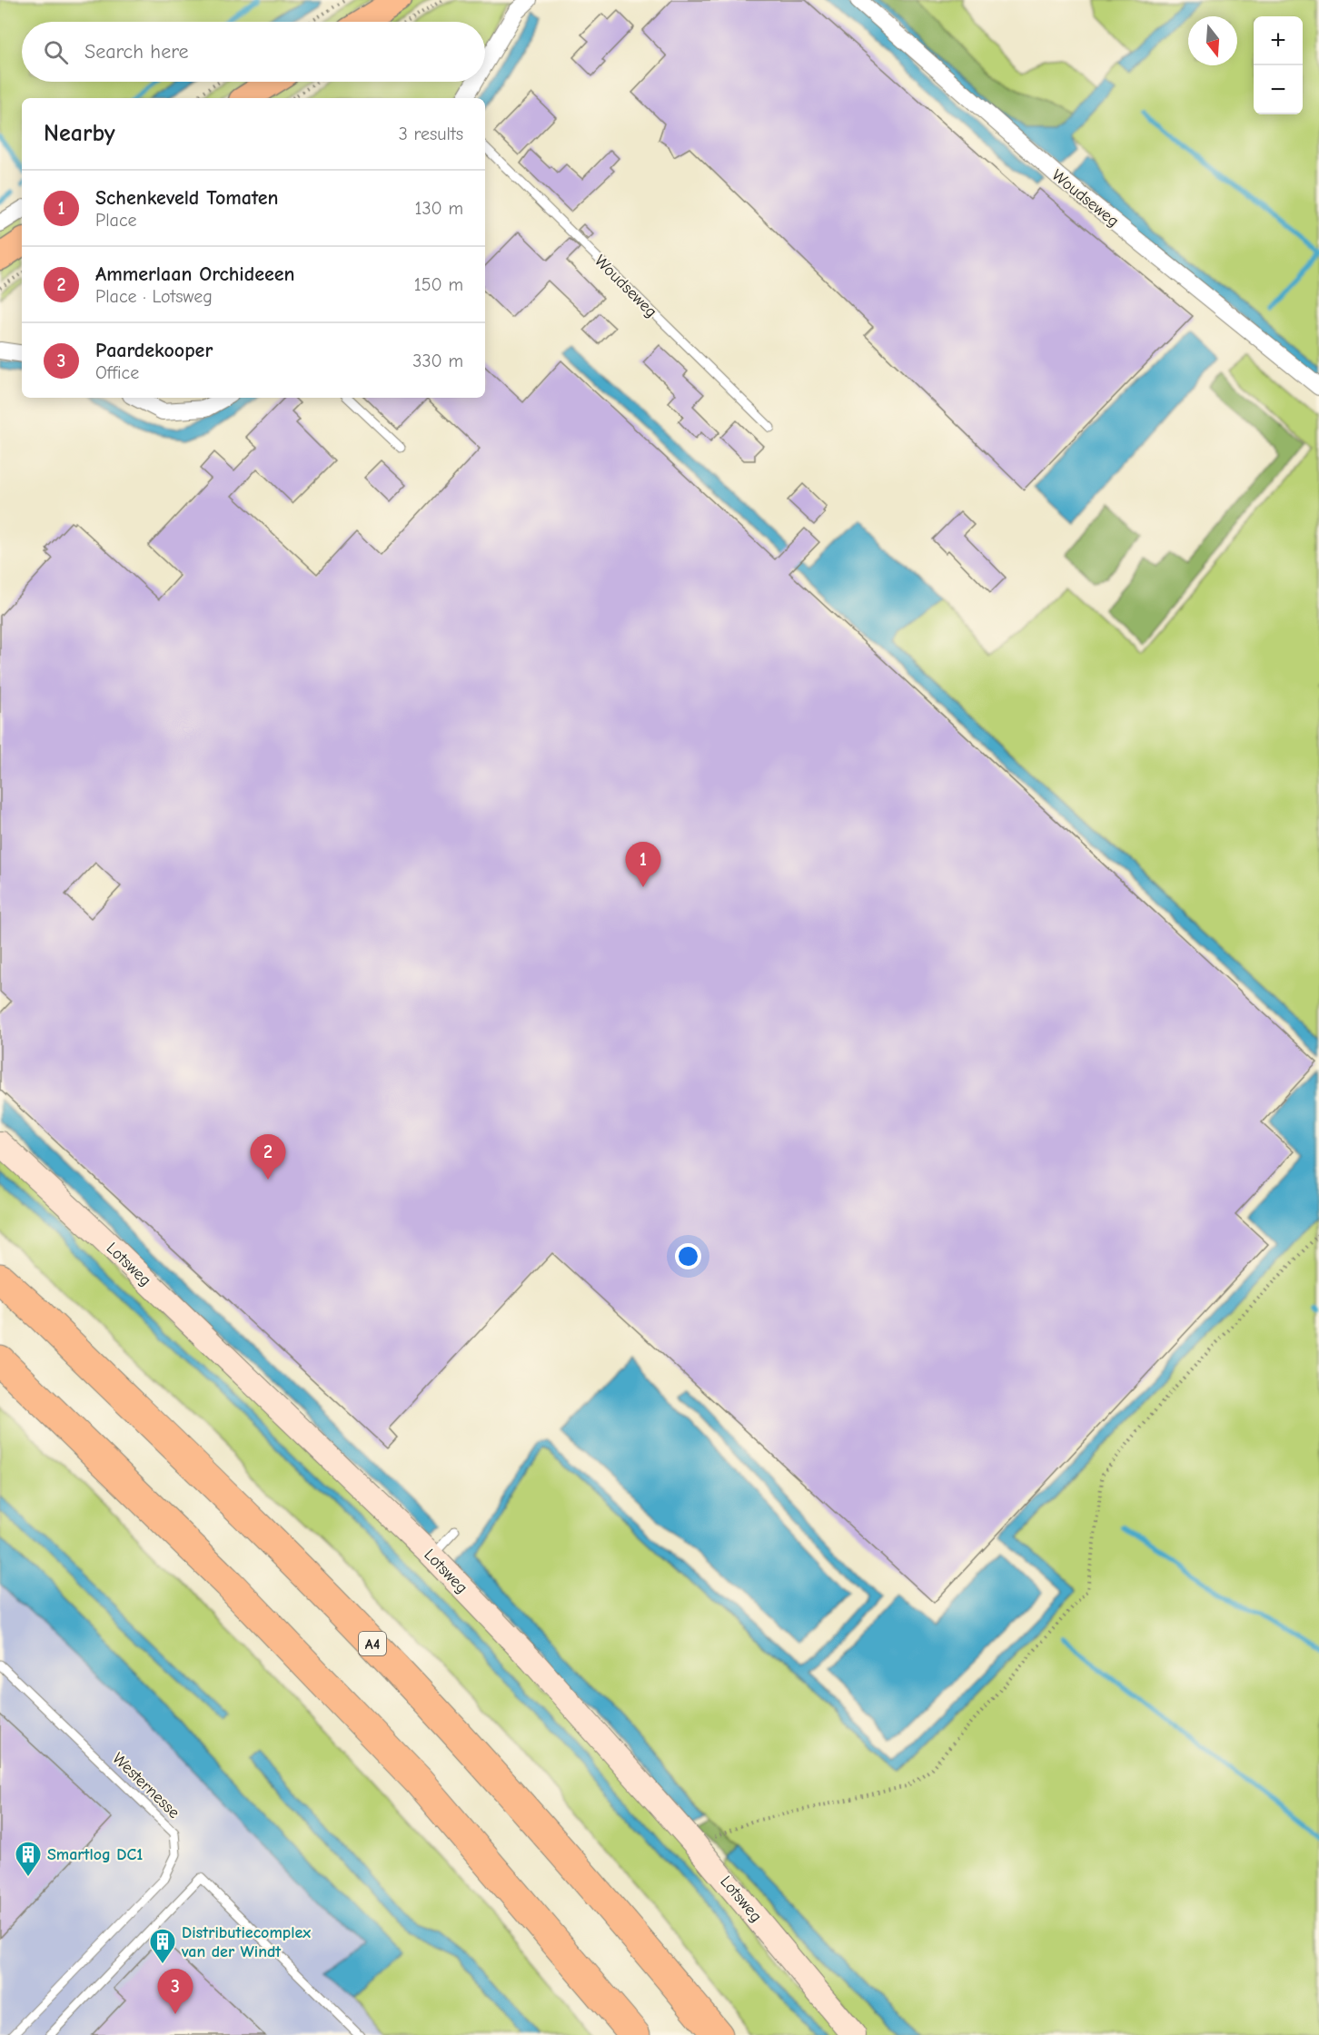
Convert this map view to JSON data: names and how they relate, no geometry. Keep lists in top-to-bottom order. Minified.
{"streets":{"highway":["A4"],"street":["Woudseweg","Lotsweg"],"lane":["Westernesse"]},"places":{"building":["Smartlog DC1","Distributiecomplex van der Windt"]},"north":"bottom","page":{"map_buttons":["+","−"],"search":"Search here","heading":["Nearby","3 results"],"list":[{"mark":"1","name":"Schenkeveld Tomaten","note":"Place","value":"130 m"},{"mark":"2","name":"Ammerlaan Orchideeen","note":"Place · Lotsweg","value":"150 m"},{"mark":"3","name":"Paardekooper","note":"Office","value":"330 m"}],"pins":["1","2","3"]}}
